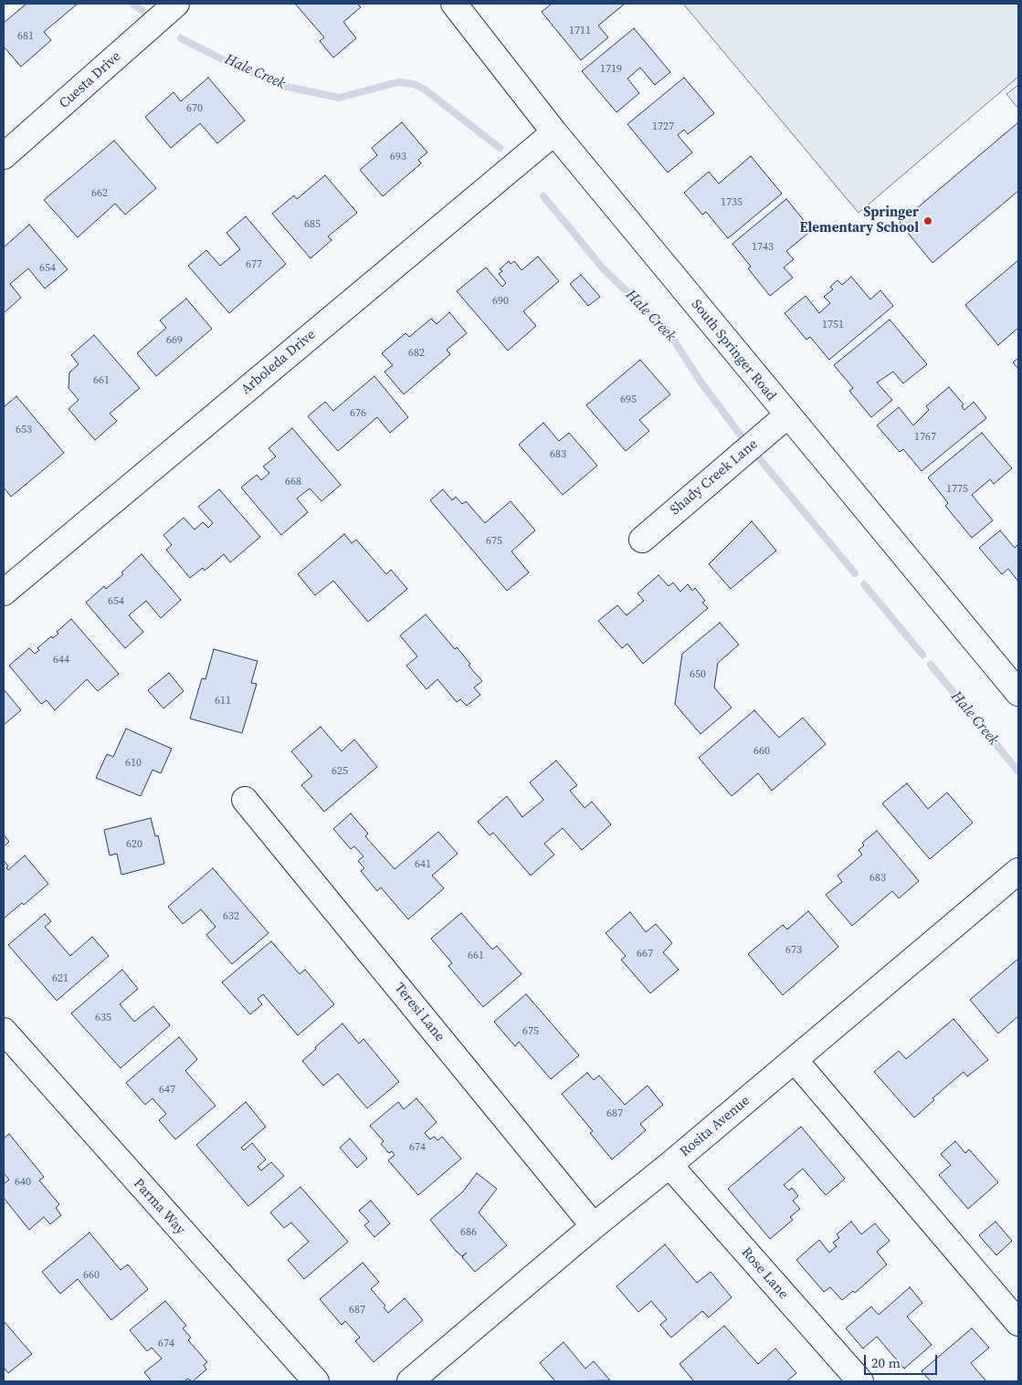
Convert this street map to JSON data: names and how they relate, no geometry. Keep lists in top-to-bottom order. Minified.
{"streets":{"street":["Cuesta Drive","South Springer Road","Arboleda Drive","Shady Creek Lane","Teresi Lane","Rosita Avenue","Parma Way","Rose Lane"]},"crossings":[["South Springer Road","Arboleda Drive"],["South Springer Road","Shady Creek Lane"],["Teresi Lane","Rosita Avenue"],["Rosita Avenue","Rose Lane"]],"water":["Hale Creek"],"places":["Springer Elementary School"],"house_numbers":["1711","681","1719","670","1727","693","662","1735","685","1743","677","654","690","1751","669","682","661","695","676","653","1767","683","668","1775","675","654","644","650","611","660","610","625","620","641","683","632","673","667","661","621","635","675","647","687","674","640","686","660","687","674"],"scale_bar":"20 m"}
